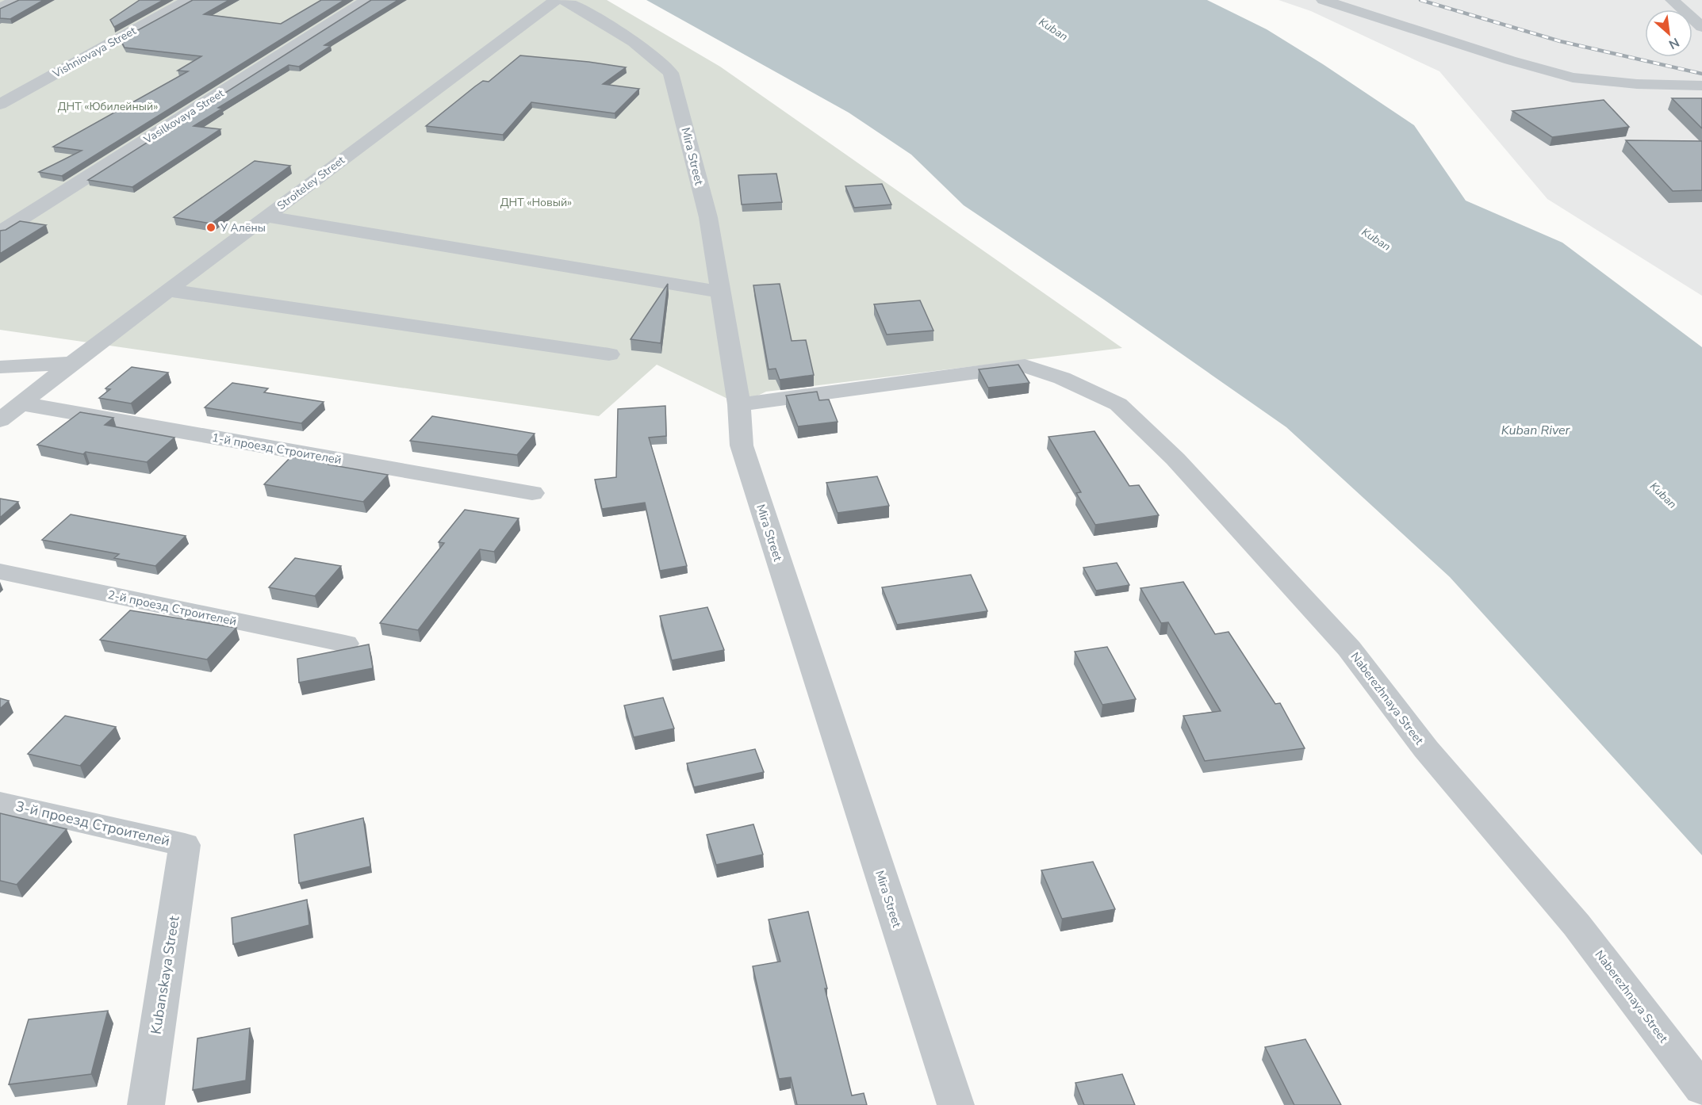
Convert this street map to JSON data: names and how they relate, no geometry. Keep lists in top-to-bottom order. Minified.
{"streets":{"street":["Vishniovaya Street","Vasilkovaya Street","Mira Street","Stroiteley Street","1-й проезд Строителей","2-й проезд Строителей","Naberezhnaya Street","3-й проезд Строителей","Kubanskaya Street"]},"crossings":[["Mira Street","Naberezhnaya Street"],["Stroiteley Street","1-й проезд Строителей"],["3-й проезд Строителей","Kubanskaya Street"]],"water":["Kuban","Kuban River"],"parks":["ДНТ «Юбилейный»","ДНТ «Новый»"],"places":["У Алёны"],"north":"bottom right"}
